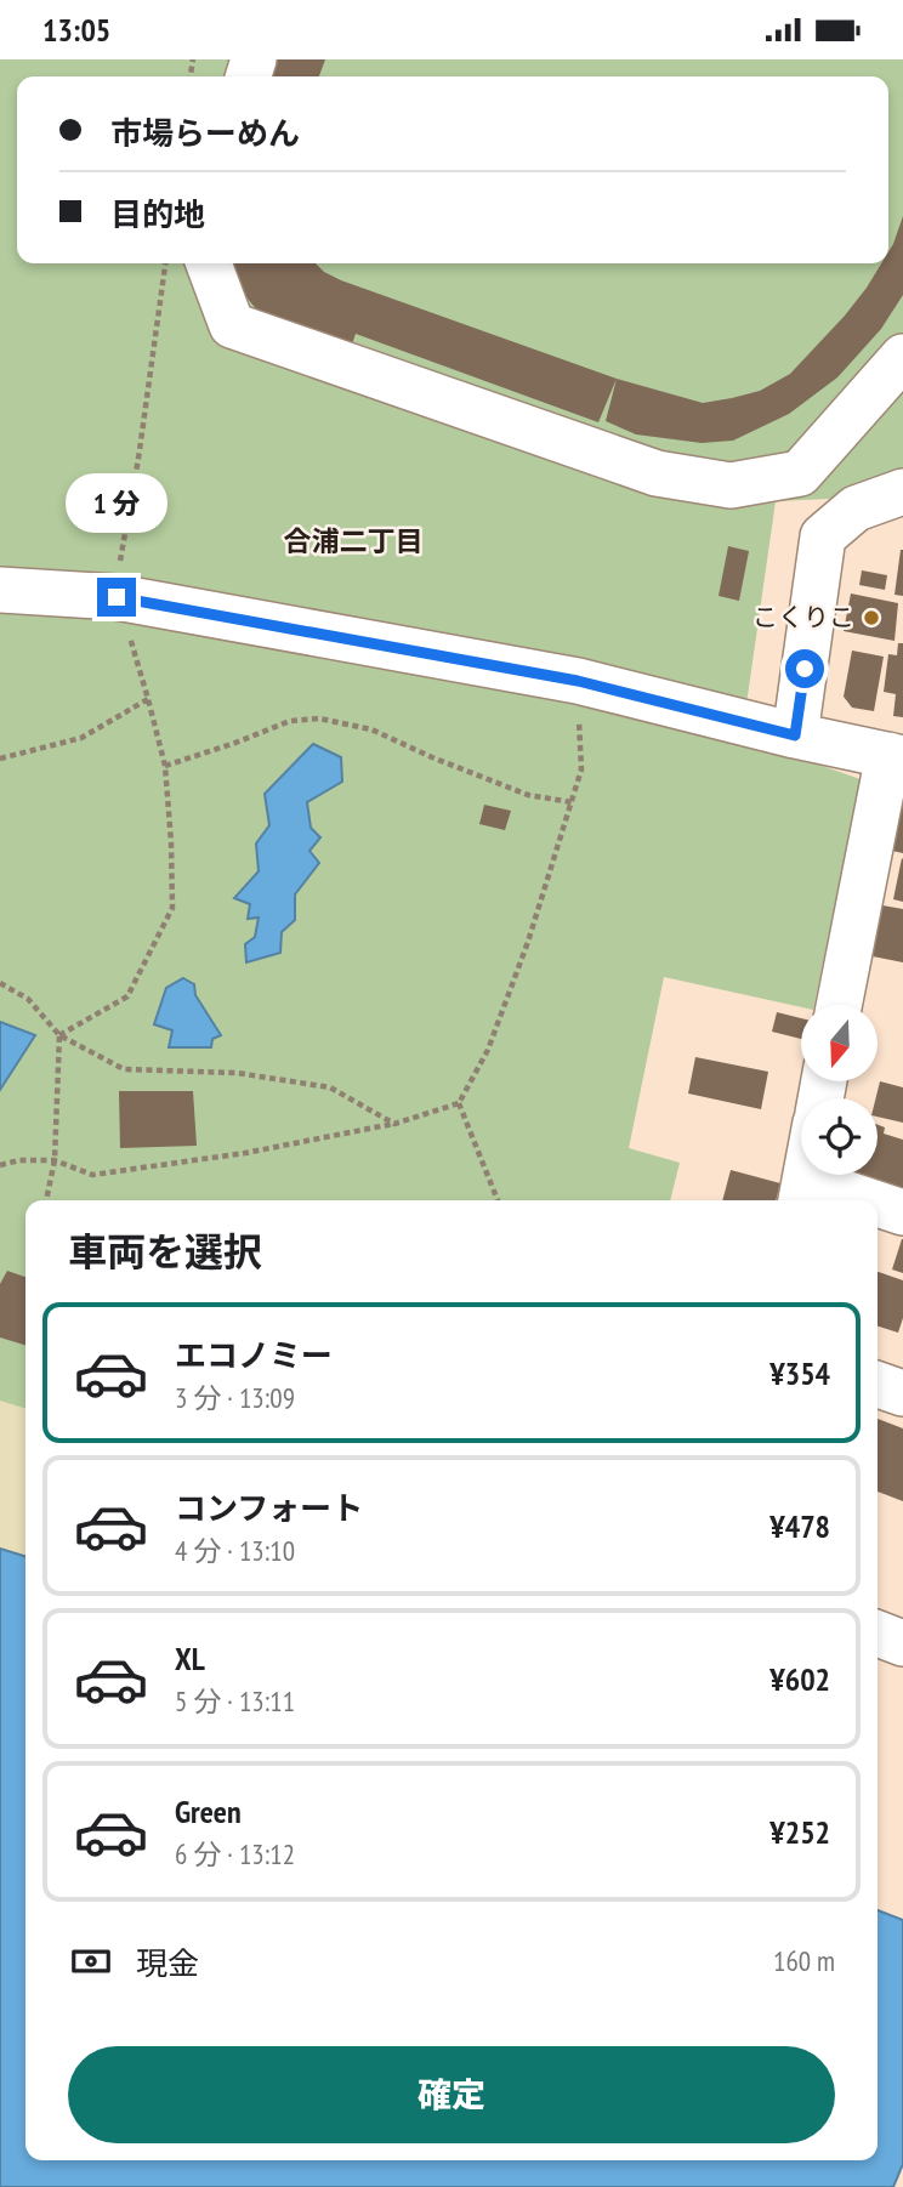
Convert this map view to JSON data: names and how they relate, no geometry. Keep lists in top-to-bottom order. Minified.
{"districts":["合浦二丁目"],"places":["こくりこ"],"north":"bottom","page":{"status":"13:05","banner":["市場らーめん","目的地"],"bubble":"1 分","heading":"車両を選択","list":[{"name":"エコノミー","note":"3 分 · 13:09","value":"¥354"},{"name":"コンフォート","note":"4 分 · 13:10","value":"¥478"},{"name":"XL","note":"5 分 · 13:11","value":"¥602"},{"name":"Green","note":"6 分 · 13:12","value":"¥252"}],"pay":["現金","160 m"],"buttons":"確定"}}
